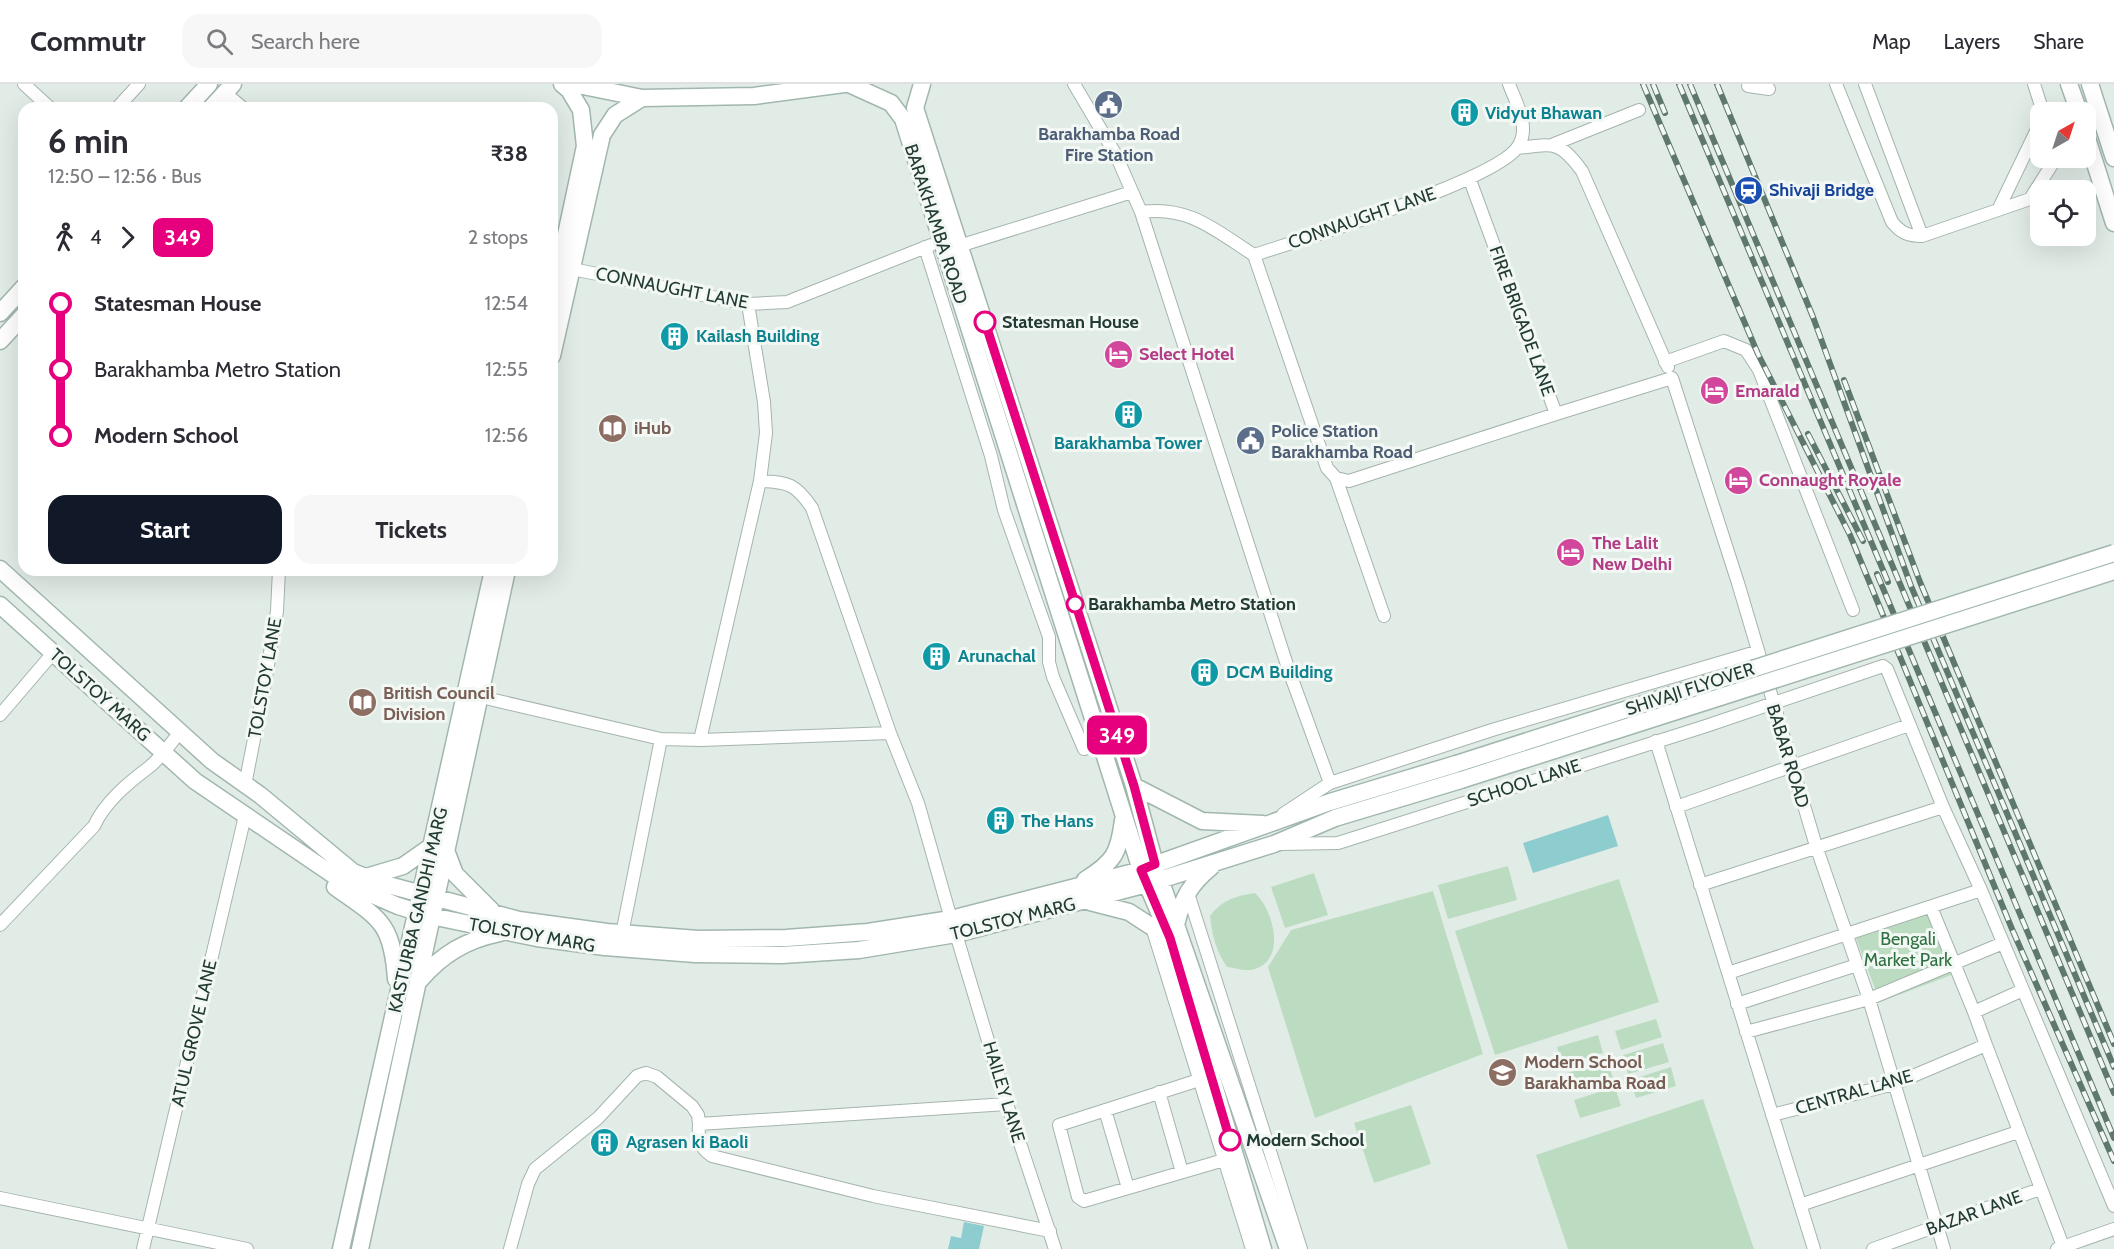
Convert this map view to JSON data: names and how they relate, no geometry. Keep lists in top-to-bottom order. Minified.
{"streets":{"main road":["BARAKHAMBA ROAD","SHIVAJI FLYOVER","TOLSTOY MARG","KASTURBA GANDHI MARG"],"street":["CONNAUGHT LANE","FIRE BRIGADE LANE","TOLSTOY LANE","BABAR ROAD","SCHOOL LANE","ATUL GROVE LANE","HAILEY LANE","CENTRAL LANE","BAZAR LANE"]},"crossings":[["CONNAUGHT LANE","BARAKHAMBA ROAD"],["CONNAUGHT LANE","FIRE BRIGADE LANE"],["BARAKHAMBA ROAD","SHIVAJI FLYOVER"],["BARAKHAMBA ROAD","TOLSTOY MARG"],["TOLSTOY LANE","TOLSTOY MARG"],["SHIVAJI FLYOVER","TOLSTOY MARG"],["SHIVAJI FLYOVER","SCHOOL LANE"],["TOLSTOY MARG","KASTURBA GANDHI MARG"],["TOLSTOY MARG","ATUL GROVE LANE"],["TOLSTOY MARG","HAILEY LANE"],["BABAR ROAD","SCHOOL LANE"],["BABAR ROAD","CENTRAL LANE"],["BABAR ROAD","BAZAR LANE"]],"parks":["Bengali Market Park"],"places":{"public building":["Barakhamba Road Fire Station","Police Station Barakhamba Road"],"building":["Vidyut Bhawan","Kailash Building","Barakhamba Tower","Arunachal","DCM Building","The Hans","Agrasen ki Baoli"],"station":["Shivaji Bridge"],"other":["Statesman House","Barakhamba Metro Station","Modern School"],"hotel":["Select Hotel","Emarald","Connaught Royale","The Lalit New Delhi"],"library":["iHub","British Council Division"],"school or university":["Modern School Barakhamba Road"]},"lines":["bus line 349"],"north":"top right","page":{"header":"Commutr","search":"Search here","nav":["Map","Layers","Share"],"on_map":"349","heading":["6 min","12:50 – 12:56 · Bus","₹38"],"legs":["4","349","2 stops"],"list":[{"name":"Statesman House","value":"12:54"},{"name":"Barakhamba Metro Station","value":"12:55"},{"name":"Modern School","value":"12:56"}],"buttons":["Start","Tickets"]}}
